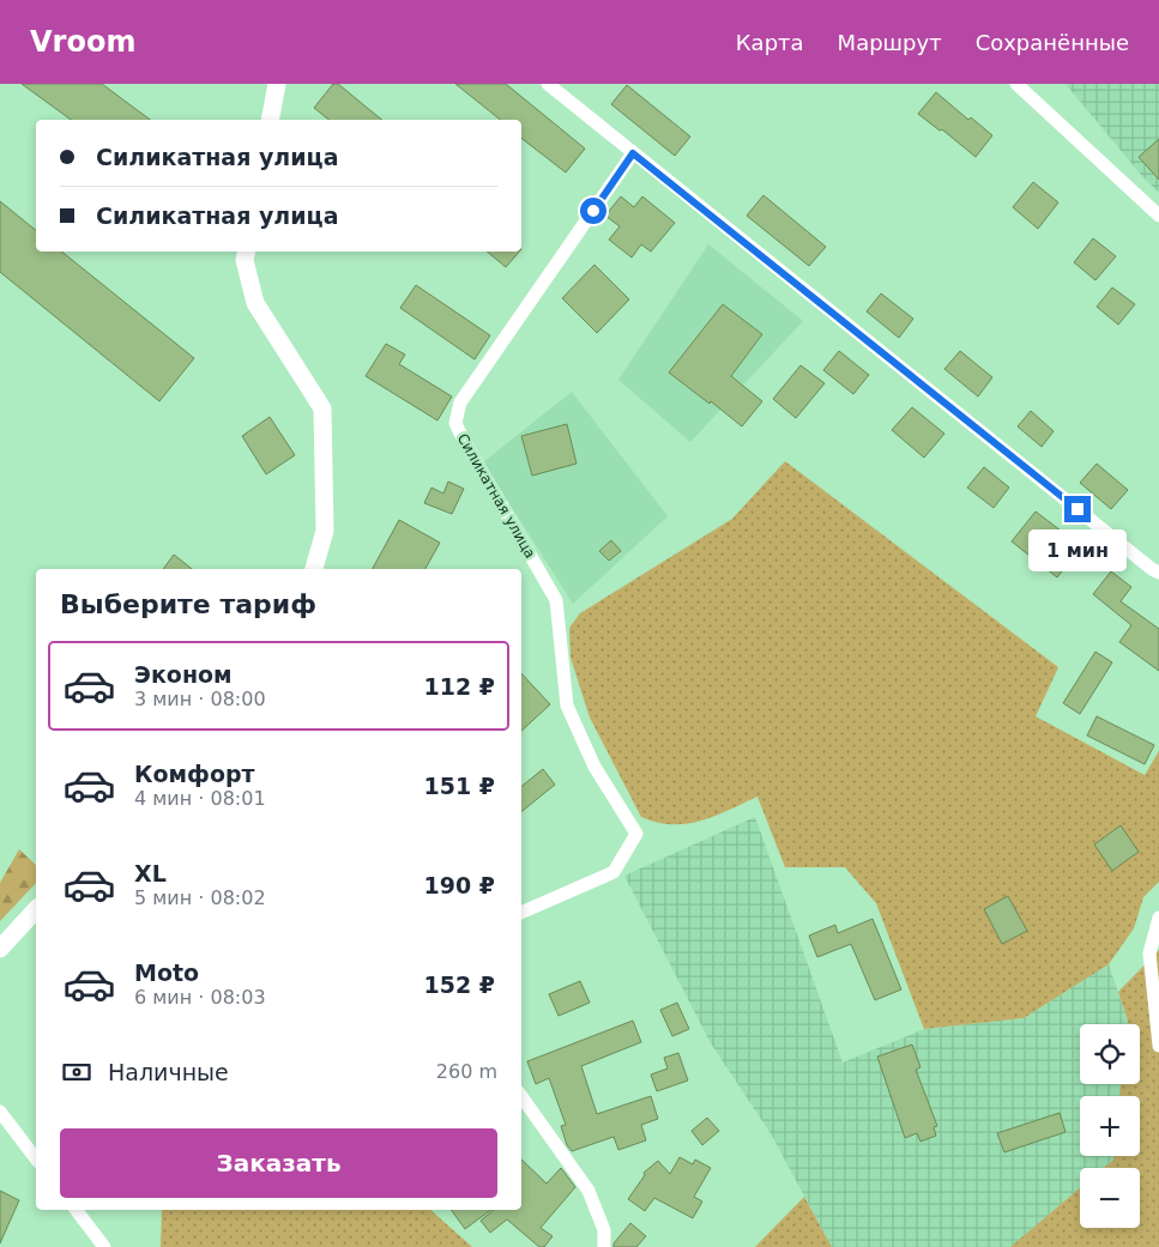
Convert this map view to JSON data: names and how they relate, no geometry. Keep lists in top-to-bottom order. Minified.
{"streets":{"street":["Силикатная улица"]},"page":{"header":"Vroom","nav":["Карта","Маршрут","Сохранённые"],"banner":["Силикатная улица","Силикатная улица"],"bubble":"1 мин","heading":"Выберите тариф","list":[{"name":"Эконом","note":"3 мин · 08:00","value":"112 ₽"},{"name":"Комфорт","note":"4 мин · 08:01","value":"151 ₽"},{"name":"XL","note":"5 мин · 08:02","value":"190 ₽"},{"name":"Moto","note":"6 мин · 08:03","value":"152 ₽"}],"map_buttons":["+","−"],"pay":["Наличные","260 m"],"buttons":"Заказать"}}
